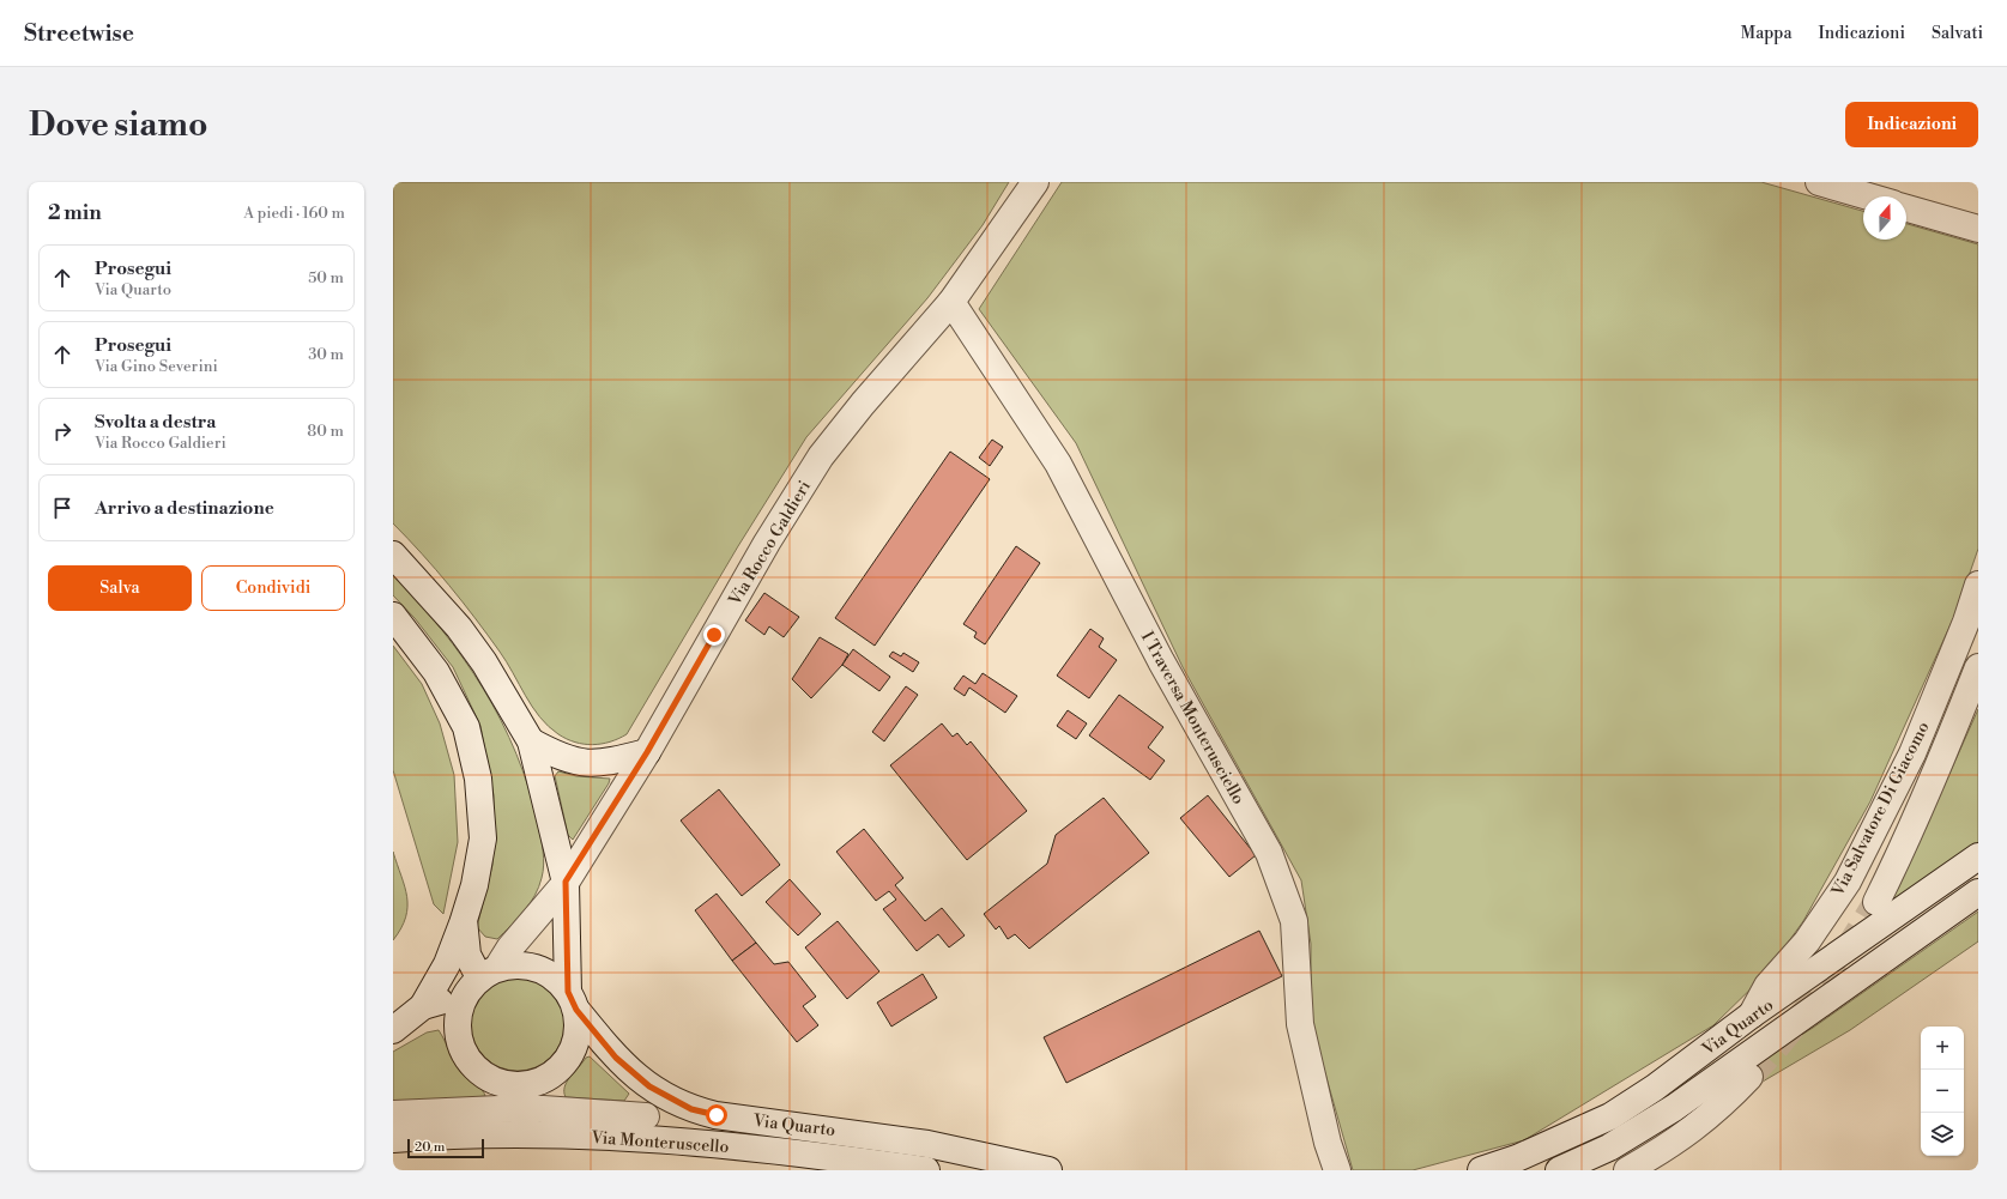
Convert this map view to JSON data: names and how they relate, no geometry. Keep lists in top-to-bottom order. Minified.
{"streets":{"street":["Via Rocco Galdieri","I Traversa Monterusciello","Via Salvatore Di Giacomo","Via Quarto","Via Monteruscello"]},"crossings":[["Via Rocco Galdieri","I Traversa Monterusciello"],["Via Rocco Galdieri","Via Quarto"],["Via Rocco Galdieri","Via Monteruscello"],["Via Salvatore Di Giacomo","Via Quarto"],["Via Quarto","Via Monteruscello"]],"scale_bar":"20 m","north":"top","page":{"header":"Streetwise","nav":["Mappa","Indicazioni","Salvati"],"buttons":["Indicazioni",["Salva","Condividi"]],"title":"Dove siamo","heading":["2 min","A piedi · 160 m"],"list":[["Prosegui","Via Quarto","50 m"],["Prosegui","Via Gino Severini","30 m"],["Svolta a destra","Via Rocco Galdieri","80 m"],"Arrivo a destinazione"],"map_buttons":["+","−"],"scale":"20 m"}}
